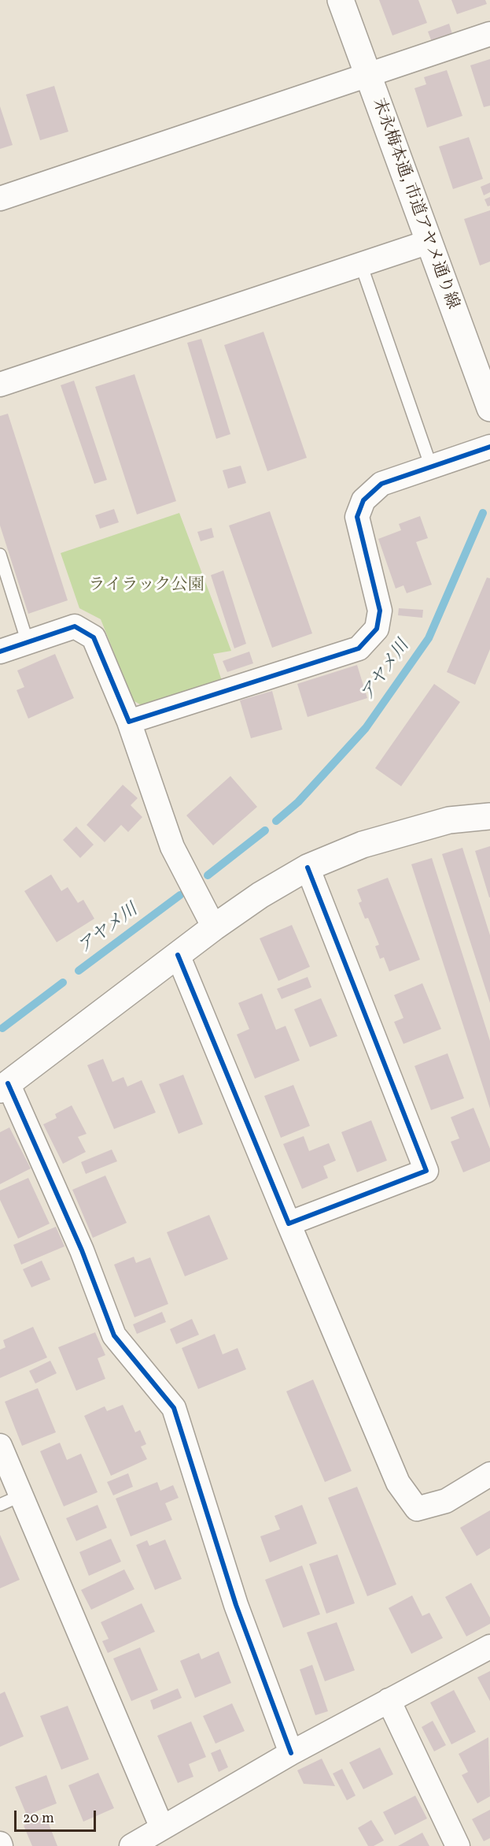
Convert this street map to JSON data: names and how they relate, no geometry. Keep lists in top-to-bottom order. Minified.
{"streets":{"street":["末永梅本通, 市道アヤメ通り線"]},"water":["アヤメ川"],"parks":["ライラック公園"],"scale_bar":"20 m"}
